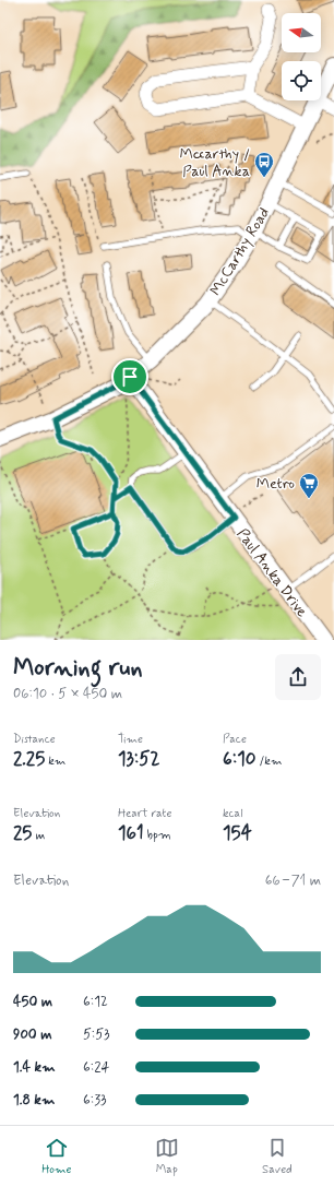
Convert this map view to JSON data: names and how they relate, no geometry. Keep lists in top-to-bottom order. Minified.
{"streets":{"street":["McCarthy Road","Paul Anka Drive"]},"crossings":[["McCarthy Road","Paul Anka Drive"]],"places":{"bus stop":["Mccarthy / Paul Anka"],"supermarket":["Metro"]},"north":"left","page":{"heading":["Morning run","06:10 · 5 × 450 m"],"stats":[["Distance","2.25 km"],["Time","13:52"],["Pace","6:10 /km"],["Elevation","25 m"],["Heart rate","161 bpm"],["kcal","154"]],"chart":["Elevation","66–71 m"],"list":[{"name":"450 m","note":"6:12"},{"name":"900 m","note":"5:53"},{"name":"1.4 km","note":"6:24"},{"name":"1.8 km","note":"6:33"}],"tabs":["Home","Map","Saved"]}}
